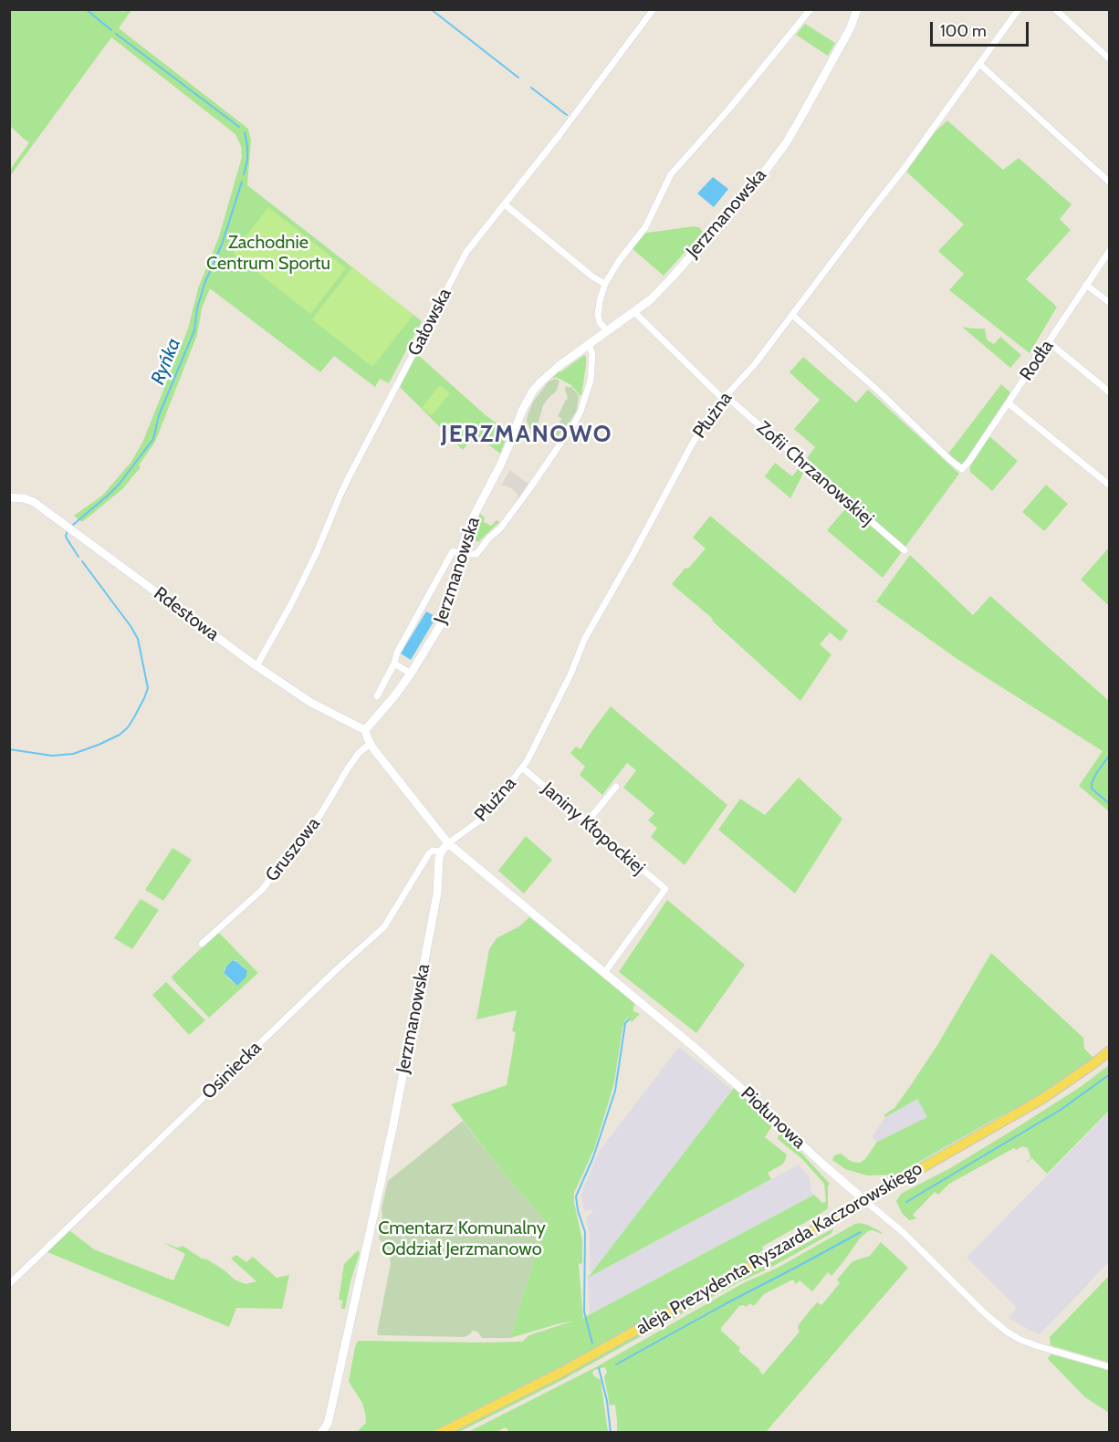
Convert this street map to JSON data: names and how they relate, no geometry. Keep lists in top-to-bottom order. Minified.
{"streets":{"main road":["aleja Prezydenta Ryszarda Kaczorowskiego"],"street":["Jerzmanowska","Gałowska","Rodła","Płużna","Zofii Chrzanowskiej","Rdestowa","Janiny Kłopockiej","Gruszowa","Osiniecka","Piołunowa"]},"crossings":[["Jerzmanowska","Zofii Chrzanowskiej"],["Jerzmanowska","Rdestowa"],["Jerzmanowska","Osiniecka"],["Gałowska","Rdestowa"],["Rodła","Płużna"],["Płużna","Zofii Chrzanowskiej"],["Płużna","Janiny Kłopockiej"],["Płużna","Piołunowa"],["Janiny Kłopockiej","Piołunowa"],["Piołunowa","aleja Prezydenta Ryszarda Kaczorowskiego"]],"districts":["JERZMANOWO"],"water":["Ryńka"],"parks":["Zachodnie Centrum Sportu","Cmentarz Komunalny Oddział Jerzmanowo"],"scale_bar":"100 m"}
